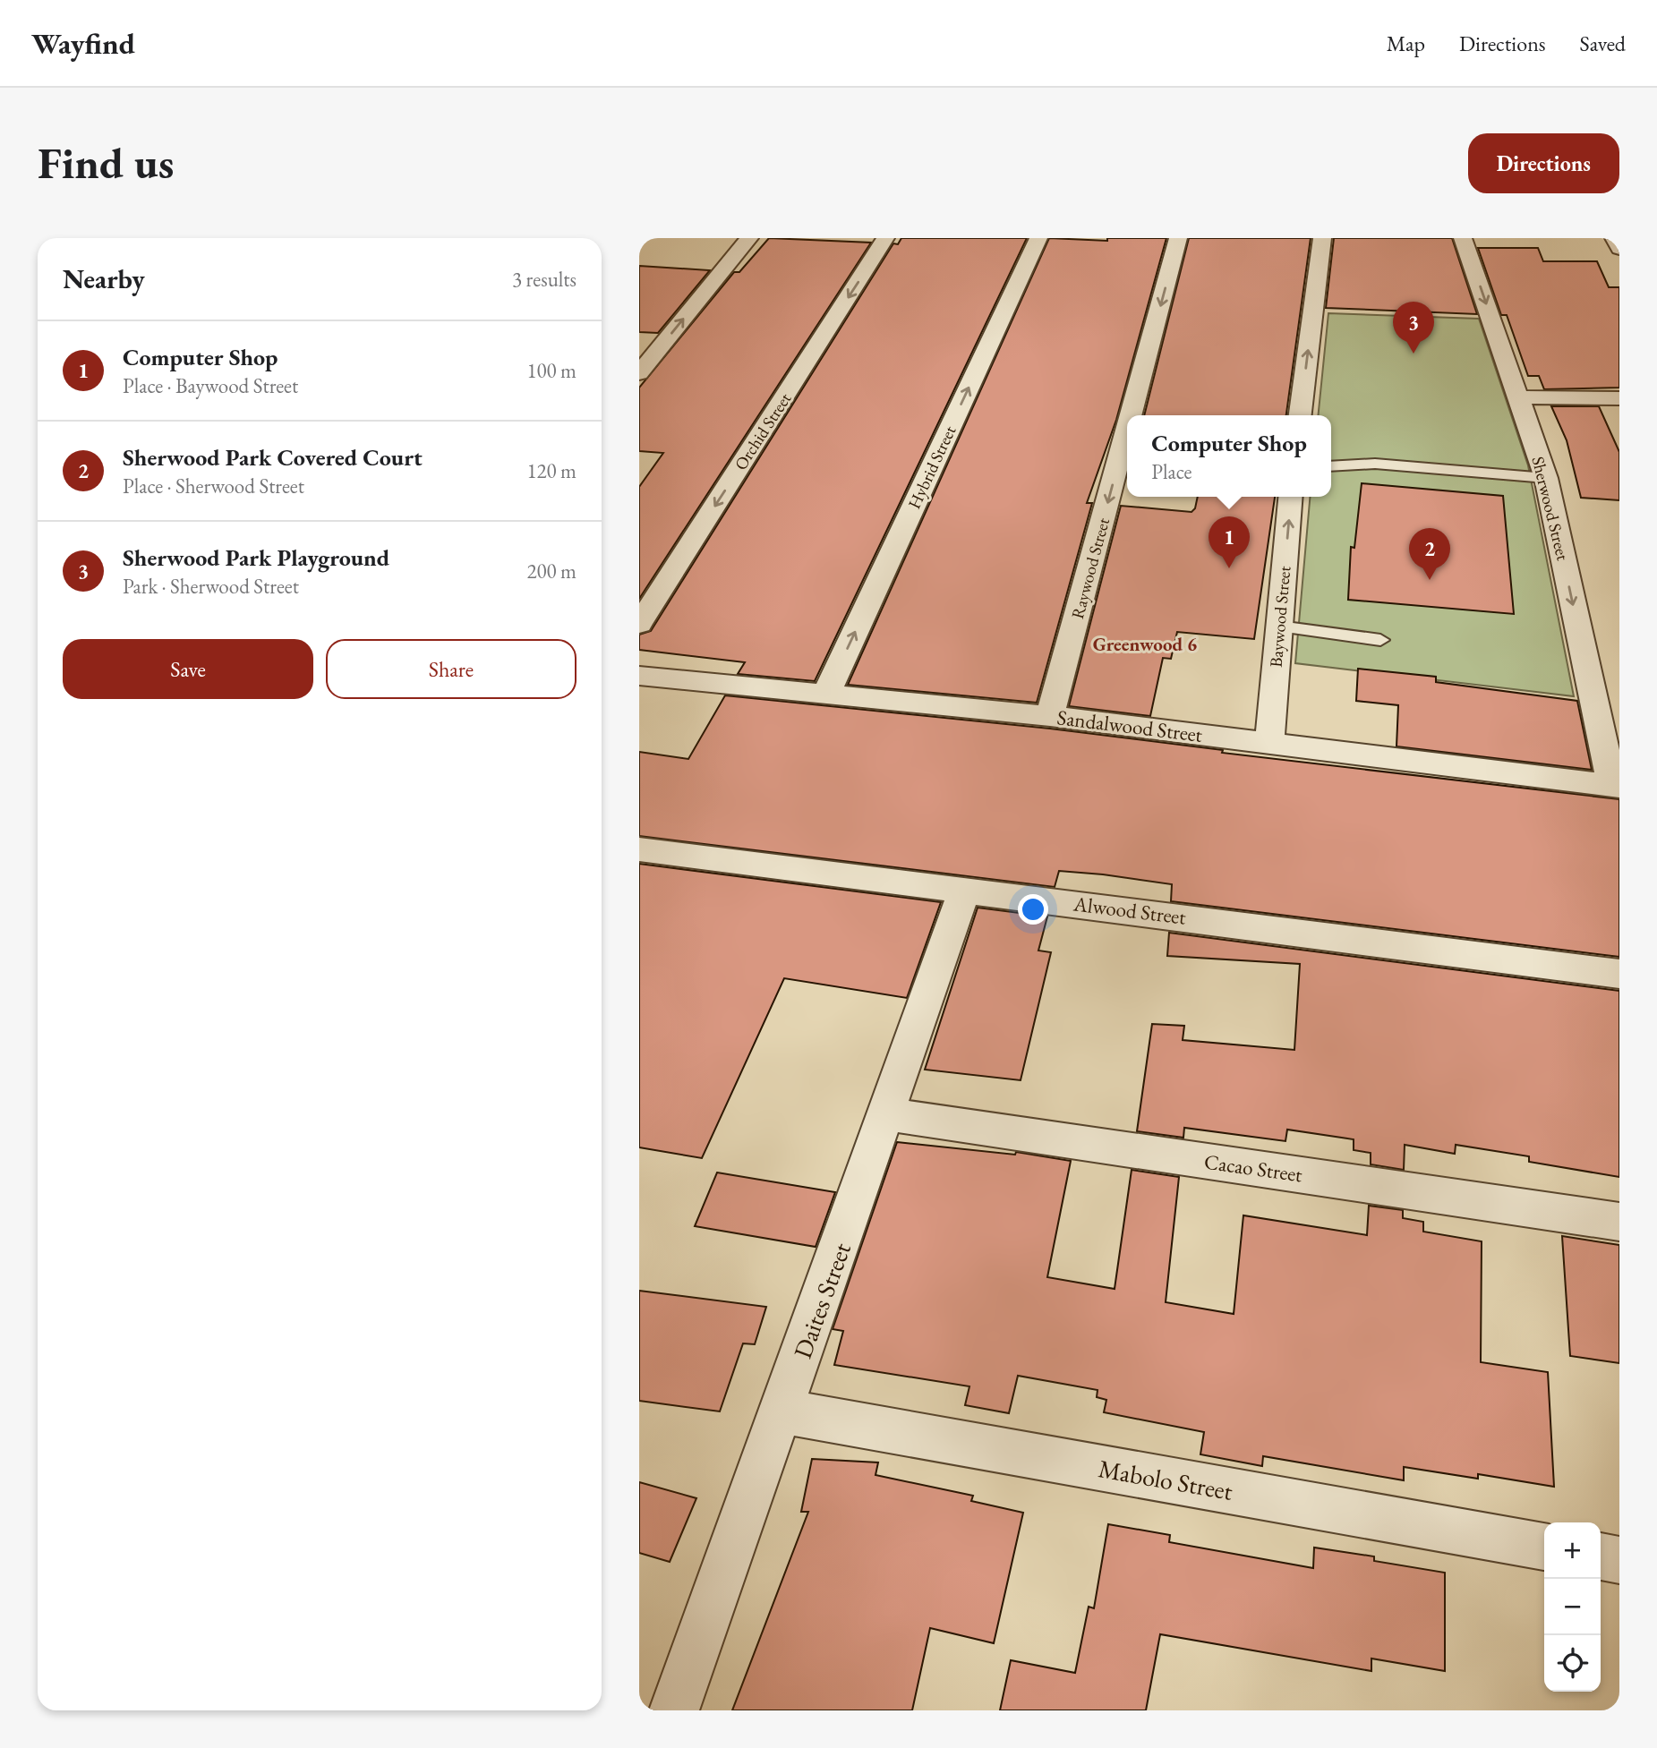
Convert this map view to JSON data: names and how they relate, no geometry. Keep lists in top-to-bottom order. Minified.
{"streets":{"street":["Orchid Street","Hybrid Street","Sherwood Street","Raywood Street","Baywood Street","Sandalwood Street","Alwood Street","Cacao Street","Daites Street","Mabolo Street"]},"crossings":[["Hybrid Street","Sandalwood Street"],["Sherwood Street","Sandalwood Street"],["Raywood Street","Sandalwood Street"],["Baywood Street","Sandalwood Street"],["Alwood Street","Daites Street"],["Cacao Street","Daites Street"],["Daites Street","Mabolo Street"]],"one_way":["Sherwood Street","Raywood Street","Baywood Street"],"districts":["Greenwood 6"],"page":{"header":"Wayfind","nav":["Map","Directions","Saved"],"buttons":["Directions",["Save","Share"]],"title":"Find us","heading":["Nearby","3 results"],"pins":["3","1","2"],"list":[{"mark":"1","name":"Computer Shop","note":"Place · Baywood Street","value":"100 m"},{"mark":"2","name":"Sherwood Park Covered Court","note":"Place · Sherwood Street","value":"120 m"},{"mark":"3","name":"Sherwood Park Playground","note":"Park · Sherwood Street","value":"200 m"}],"popup":["Computer Shop","Place"],"map_buttons":["+","−"]}}
